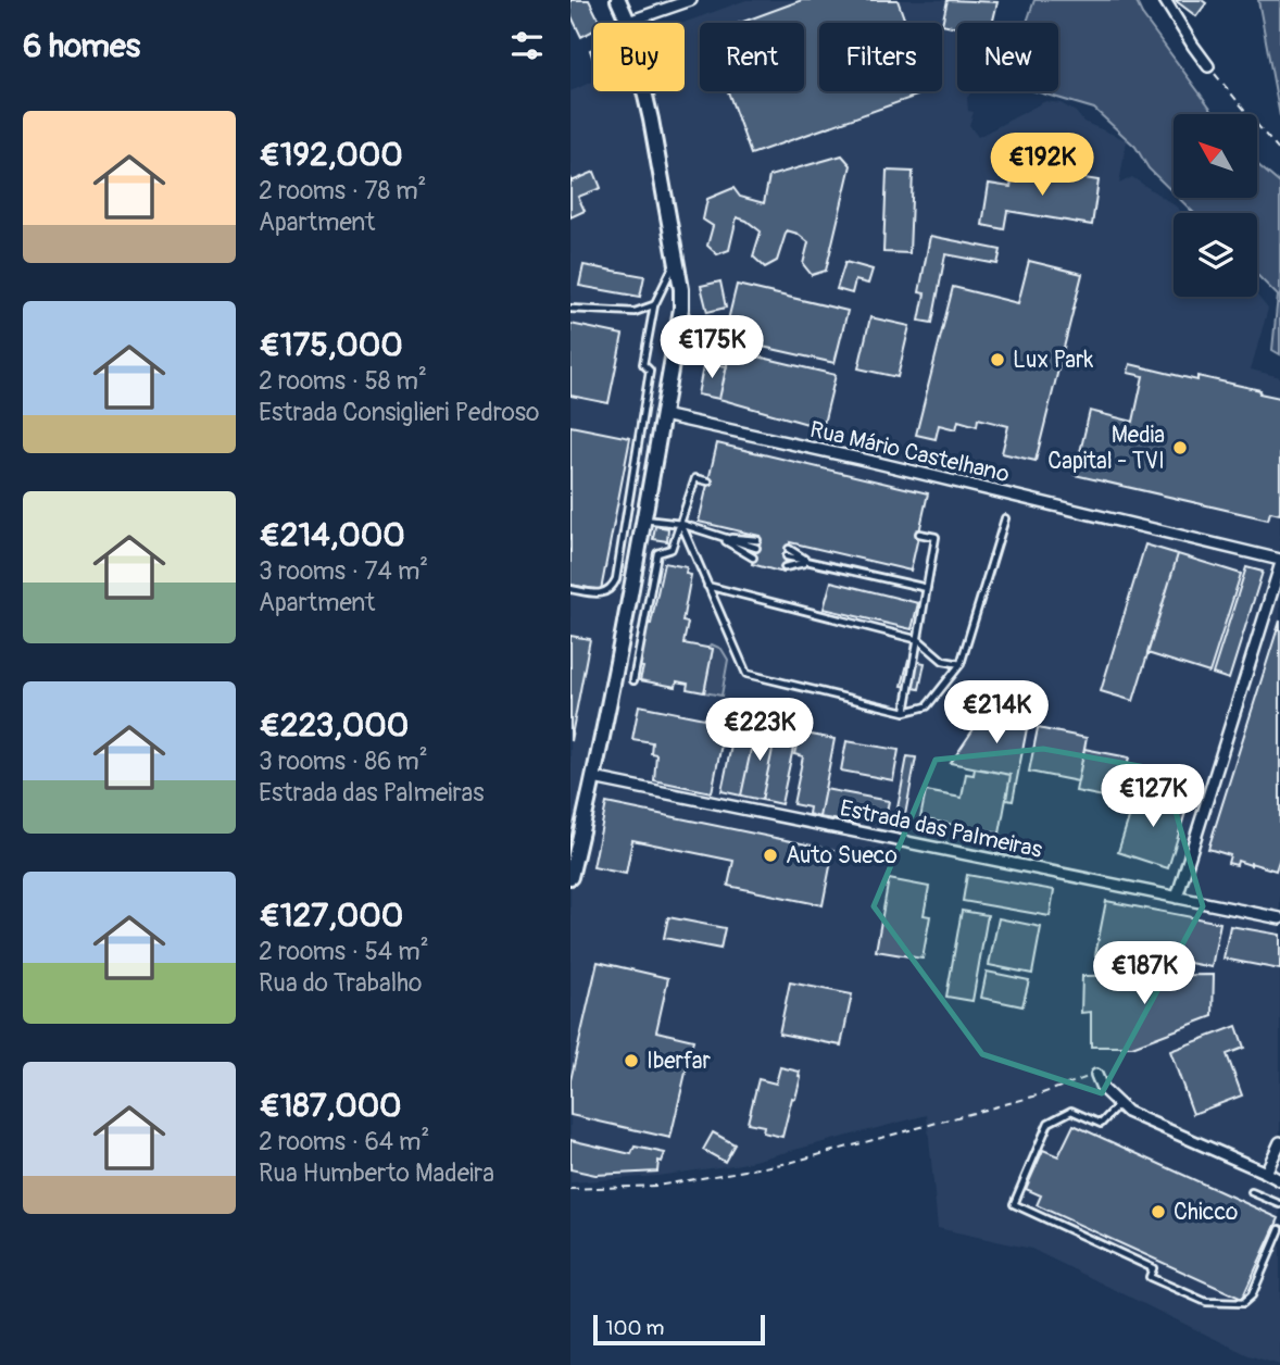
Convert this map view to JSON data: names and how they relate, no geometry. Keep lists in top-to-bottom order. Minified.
{"streets":{"street":["Rua Mário Castelhano","Estrada das Palmeiras"]},"places":["Lux Park","Media Capital - TVI","Auto Sueco","Iberfar","Chicco"],"scale_bar":"100 m","north":"top left","page":{"heading":"6 homes","chip":["Buy","Rent","Filters","New"],"list":[{"name":"€192,000","note":"2 rooms · 78 m² · Apartment"},{"name":"€175,000","note":"2 rooms · 58 m² · Estrada Consiglieri Pedroso"},{"name":"€214,000","note":"3 rooms · 74 m² · Apartment"},{"name":"€223,000","note":"3 rooms · 86 m² · Estrada das Palmeiras"},{"name":"€127,000","note":"2 rooms · 54 m² · Rua do Trabalho"},{"name":"€187,000","note":"2 rooms · 64 m² · Rua Humberto Madeira"}],"price":["€192K","€175K","€214K","€223K","€127K","€187K"],"scale":"100 m"}}
